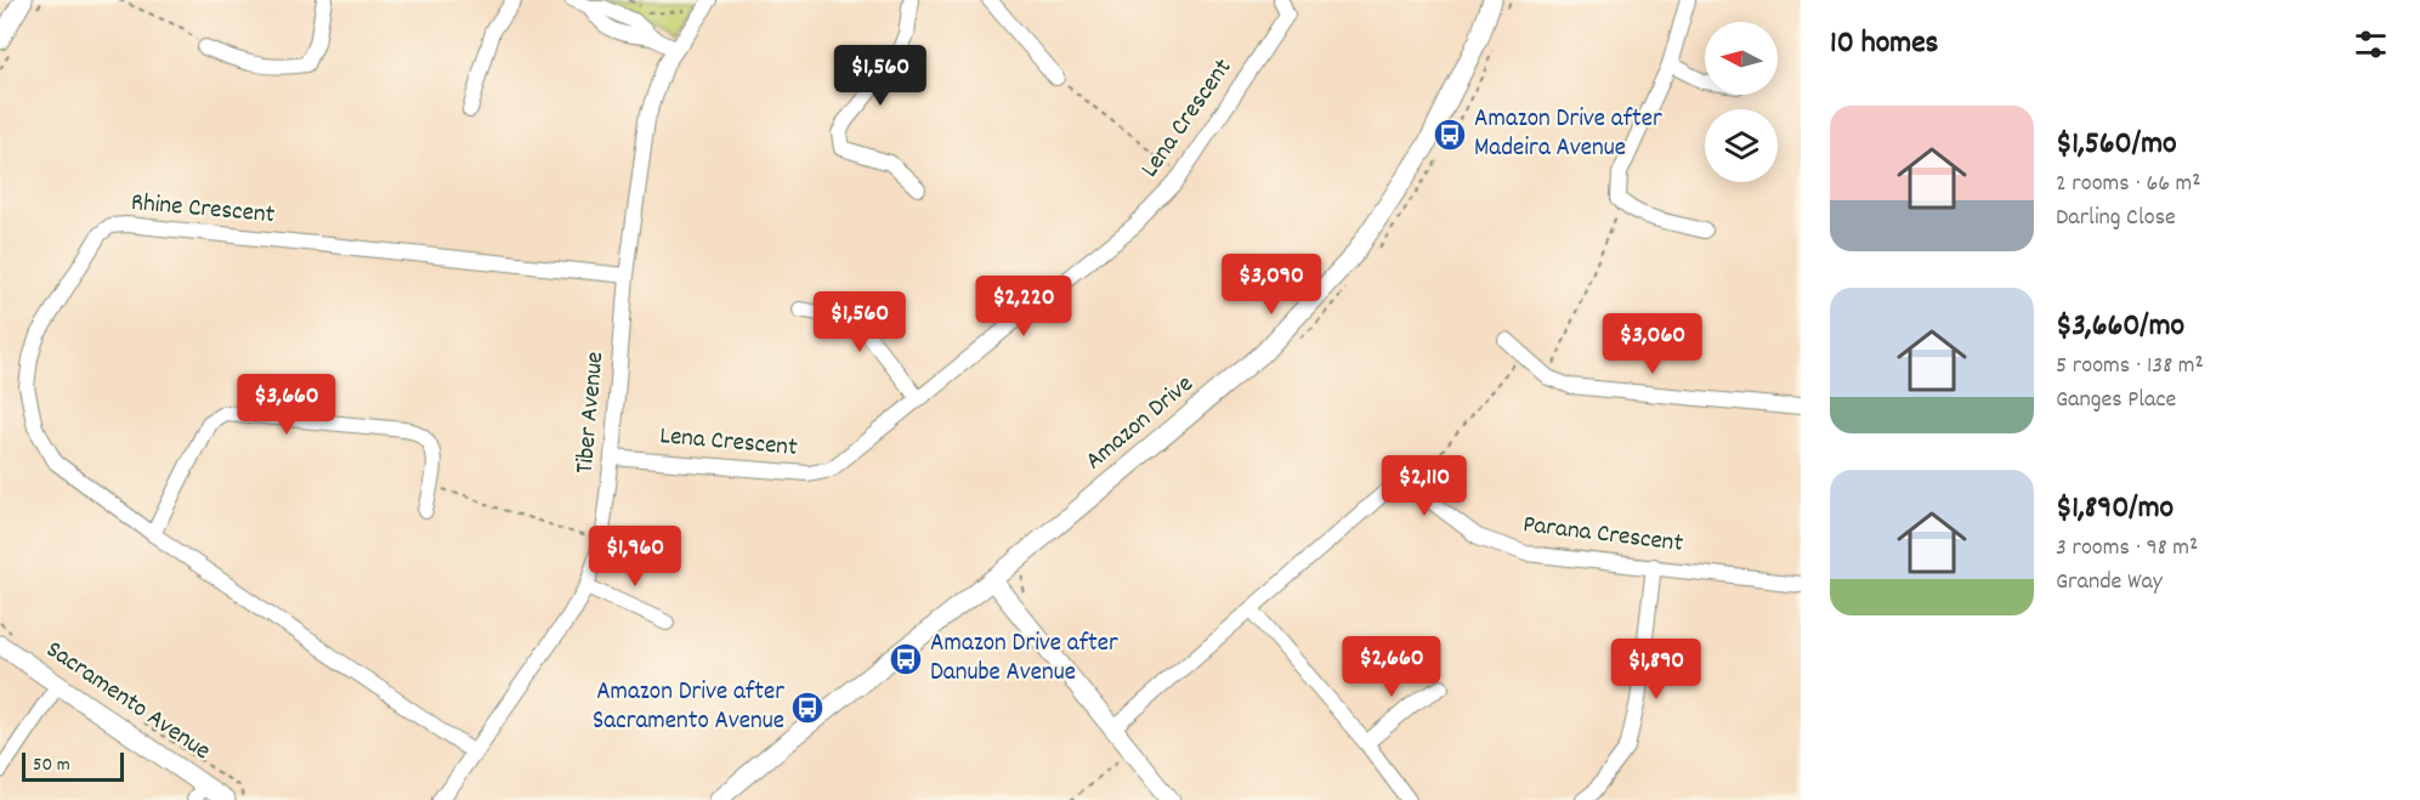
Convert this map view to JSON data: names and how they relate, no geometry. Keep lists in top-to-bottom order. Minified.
{"streets":{"street":["Lena Crescent","Rhine Crescent","Tiber Avenue","Amazon Drive","Parana Crescent","Sacramento Avenue"]},"crossings":[["Lena Crescent","Tiber Avenue"],["Rhine Crescent","Tiber Avenue"]],"places":{"bus stop":["Amazon Drive after Madeira Avenue","Amazon Drive after Danube Avenue","Amazon Drive after Sacramento Avenue"]},"scale_bar":"50 m","north":"left","page":{"heading":"10 homes","price":["$1,560","$3,090","$2,220","$1,560","$3,060","$3,660","$2,110","$1,960","$2,660","$1,890"],"list":[{"name":"$1,560/mo","note":"2 rooms · 66 m² · Darling Close"},{"name":"$3,660/mo","note":"5 rooms · 138 m² · Ganges Place"},{"name":"$1,890/mo","note":"3 rooms · 98 m² · Grande Way"}],"scale":"50 m"}}
